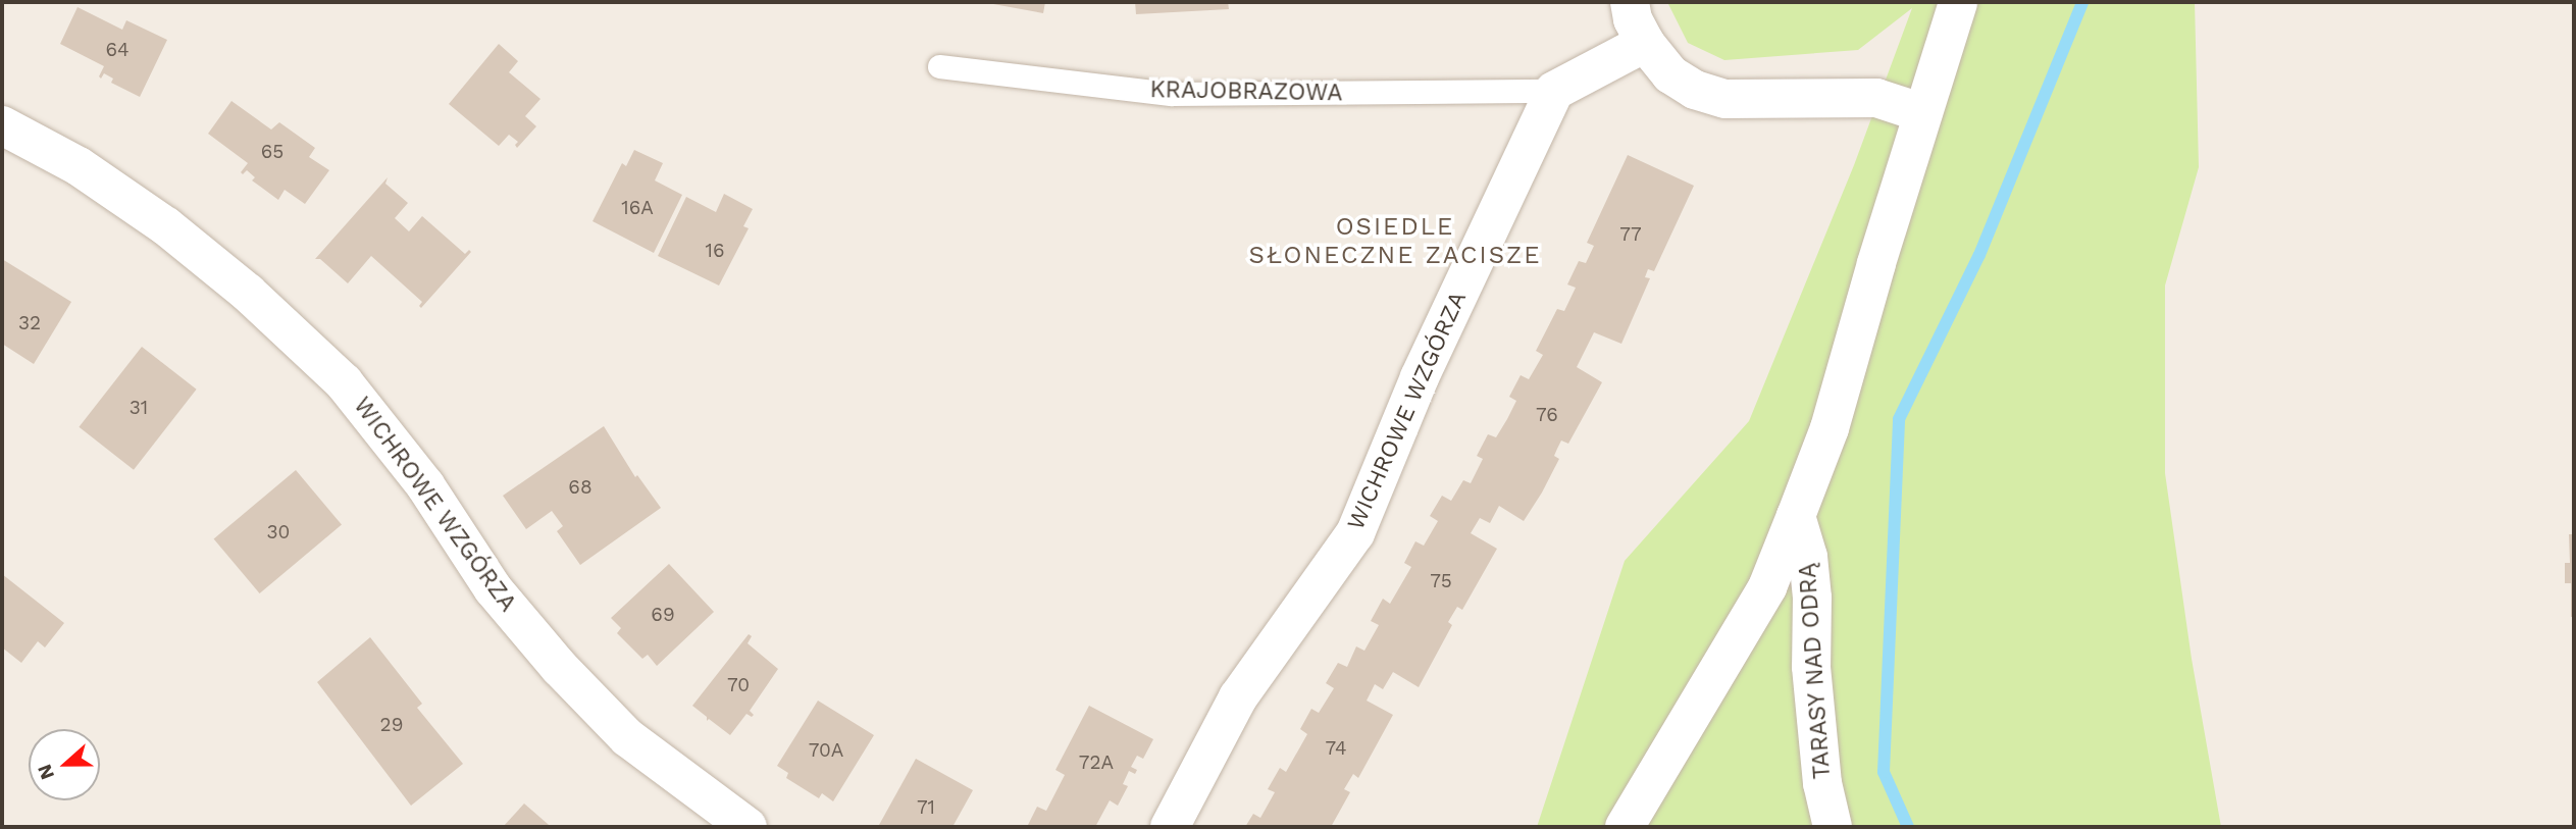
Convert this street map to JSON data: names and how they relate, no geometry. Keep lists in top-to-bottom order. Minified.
{"streets":{"street":["WICHROWE WZGÓRZA","TARASY NAD ODRĄ"],"lane":["KRAJOBRAZOWA"]},"crossings":[["KRAJOBRAZOWA","WICHROWE WZGÓRZA"]],"districts":["OSIEDLE SŁONECZNE ZACISZE"],"house_numbers":["64","65","16A","77","16","32","31","76","68","30","75","69","70","29","74","70A","72A","71"],"north":"left"}
